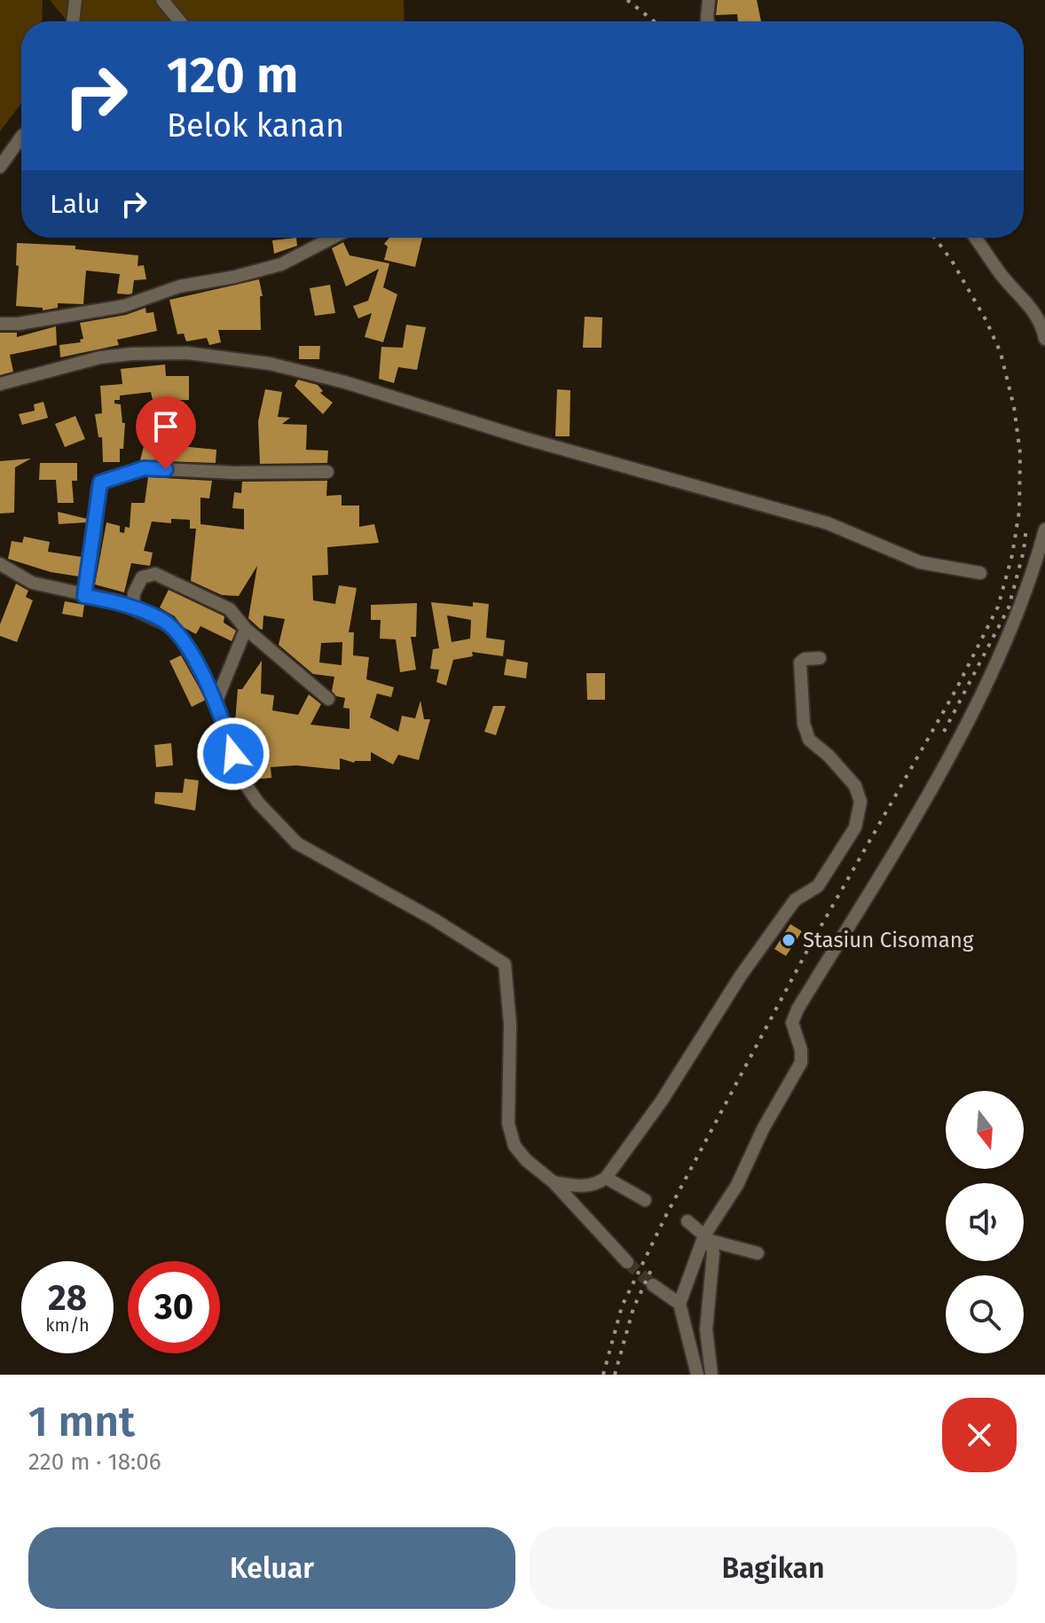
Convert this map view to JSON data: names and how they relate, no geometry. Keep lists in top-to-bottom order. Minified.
{"places":["Stasiun Cisomang"],"north":"bottom","page":{"turn":["120 m","Belok kanan"],"then":"Lalu","speed":"28 km/h","limit":"30","heading":["1 mnt","220 m · 18:06"],"buttons":["Keluar","Bagikan"]}}
